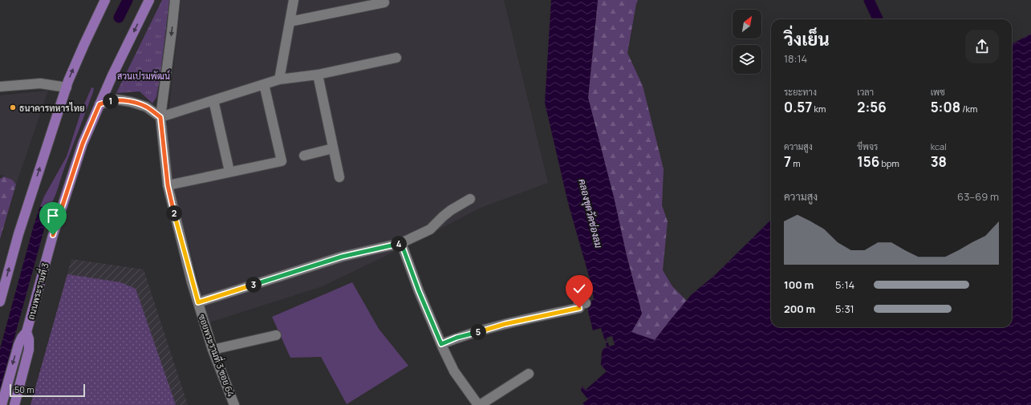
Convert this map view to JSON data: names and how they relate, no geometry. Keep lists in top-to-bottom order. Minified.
{"streets":{"main road":["ถนนพระรามที่ 3"],"street":["ซอยพระรามที่ 3 ซอย 64"]},"water":["คลองขุดวัดช่องลม"],"parks":["สวนเปรมพัฒน์"],"places":["ธนาคารทหารไทย"],"scale_bar":"50 m","north":"top right","page":{"heading":["วิ่งเย็น","18:14"],"stats":[["ระยะทาง","0.57 km"],["เวลา","2:56"],["เพซ","5:08 /km"],["ความสูง","7 m"],["ชีพจร","156 bpm"],["kcal","38"]],"pins":["1","2","4","3","5"],"chart":["ความสูง","63–69 m"],"list":[{"name":"100 m","note":"5:14"},{"name":"200 m","note":"5:31"}],"scale":"50 m"}}
